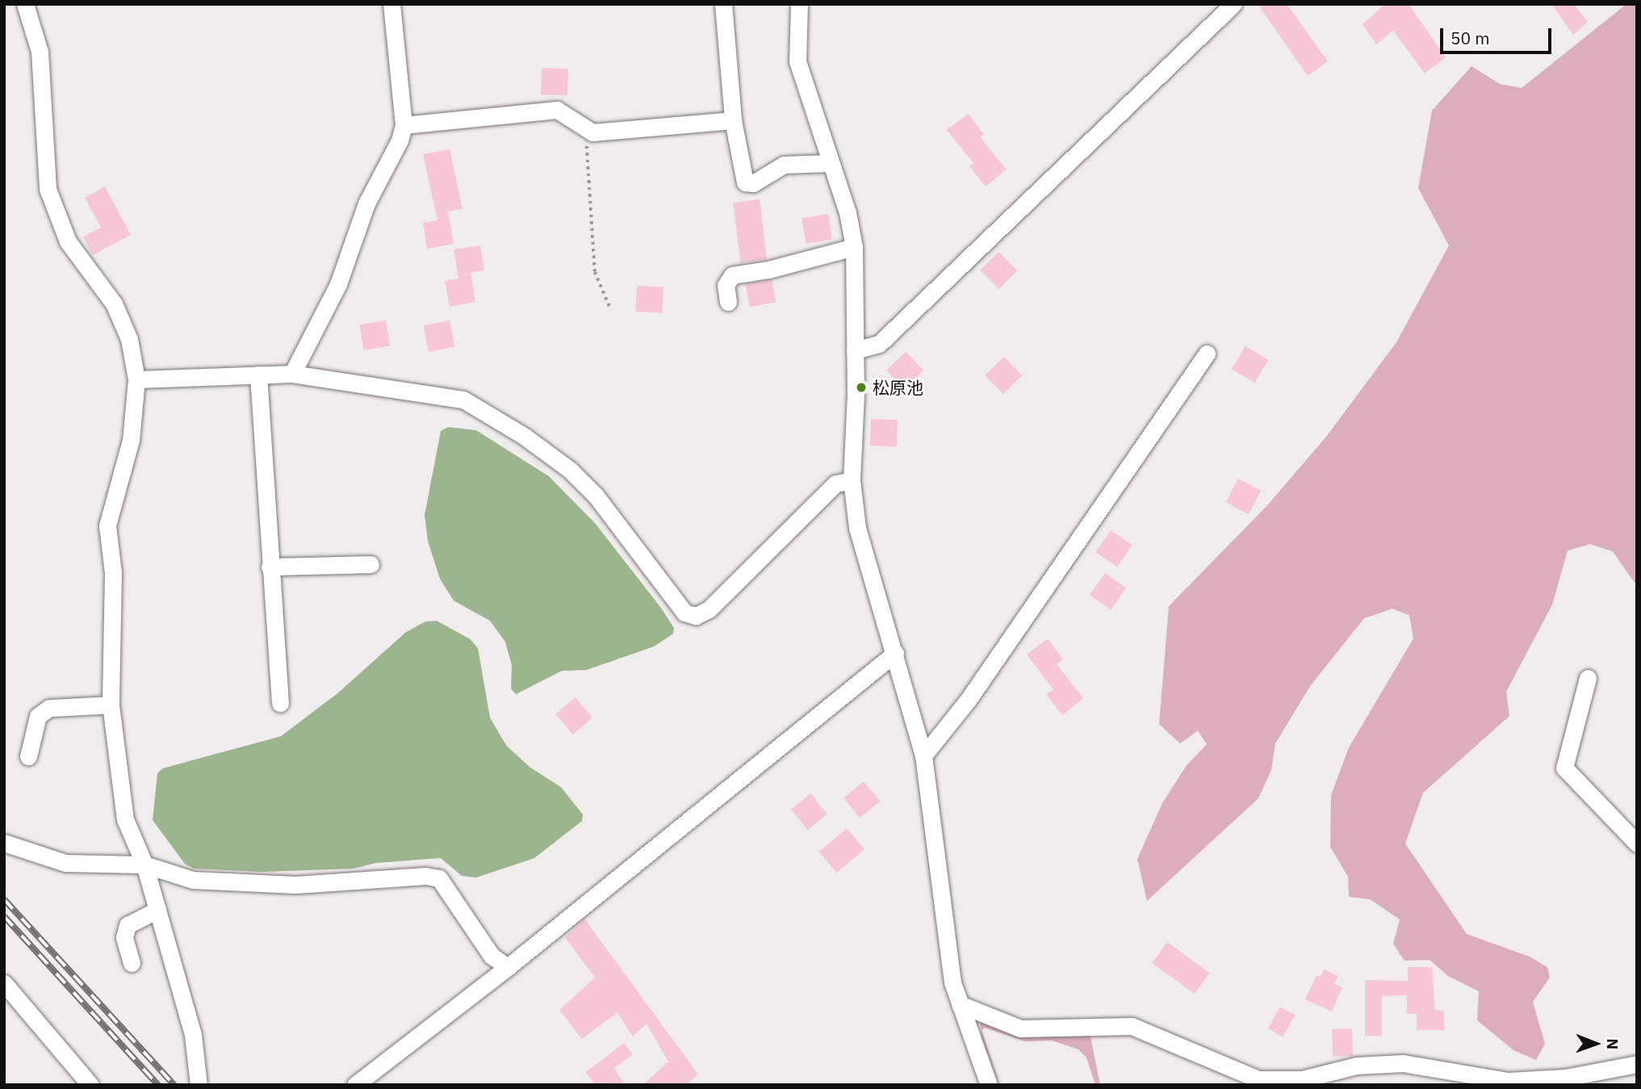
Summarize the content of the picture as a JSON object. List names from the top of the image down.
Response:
{
  "places": ["松原池"],
  "scale_bar": "50 m",
  "north": "right"
}
